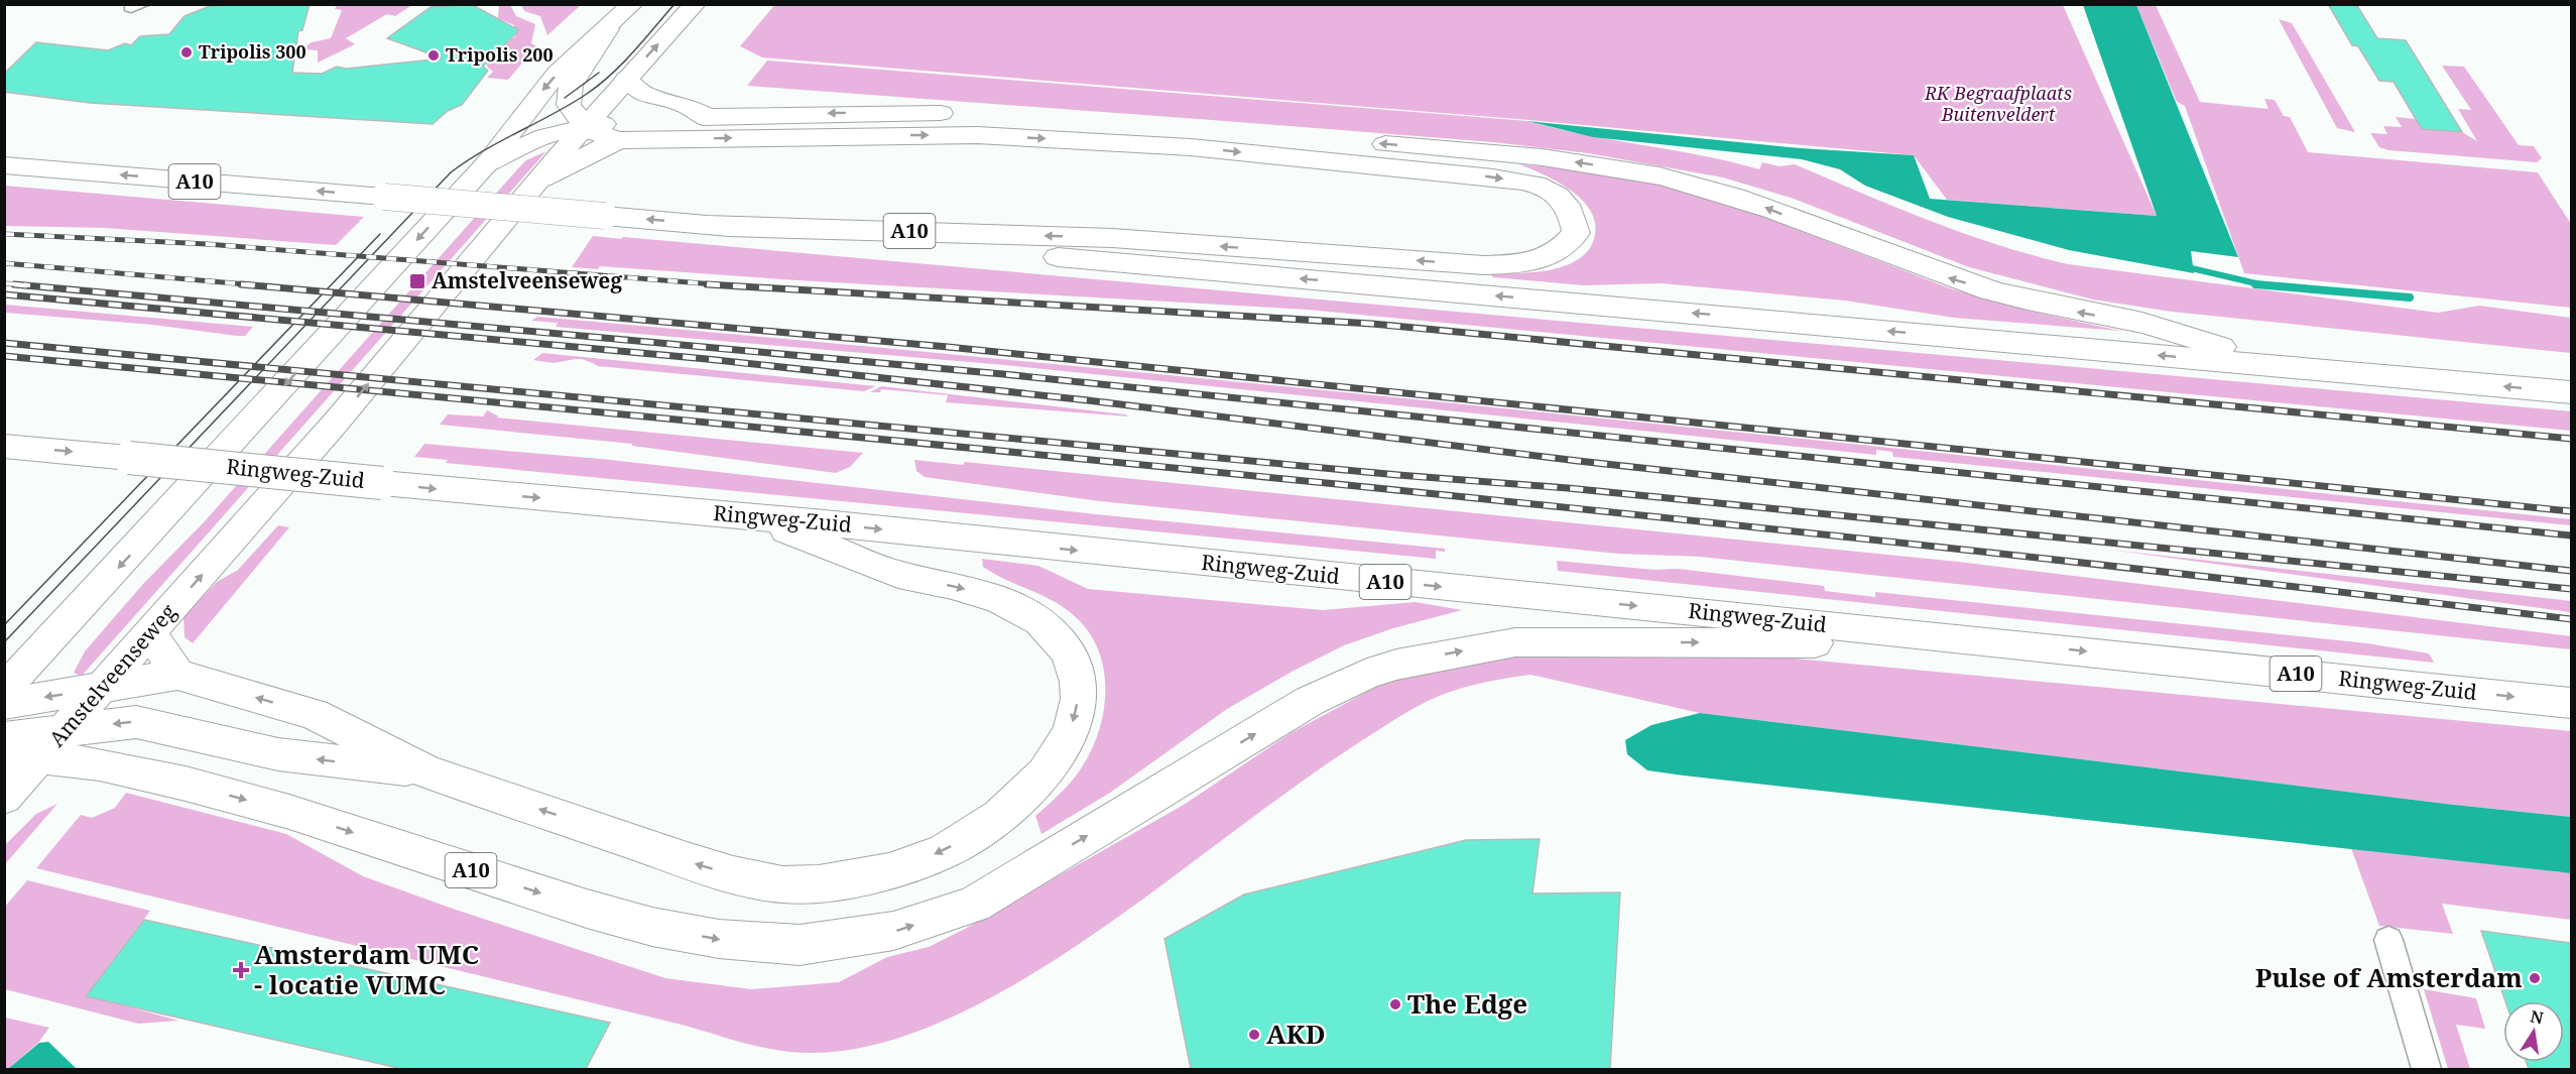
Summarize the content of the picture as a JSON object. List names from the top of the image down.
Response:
{
  "streets": {
    "highway": ["A10", "Ringweg-Zuid"],
    "main road": ["Amstelveenseweg"]
  },
  "crossings": [
    ["A10", "Ringweg-Zuid"],
    ["A10", "Amstelveenseweg"]
  ],
  "parks": ["RK Begraafplaats Buitenveldert"],
  "places": {
    "other": [
      "Tripolis 300",
      "Tripolis 200",
      "Pulse of Amsterdam",
      "The Edge",
      "AKD"
    ],
    "transit": ["Amstelveenseweg"],
    "health": ["Amsterdam UMC - locatie VUMC"]
  },
  "north": "top"
}
